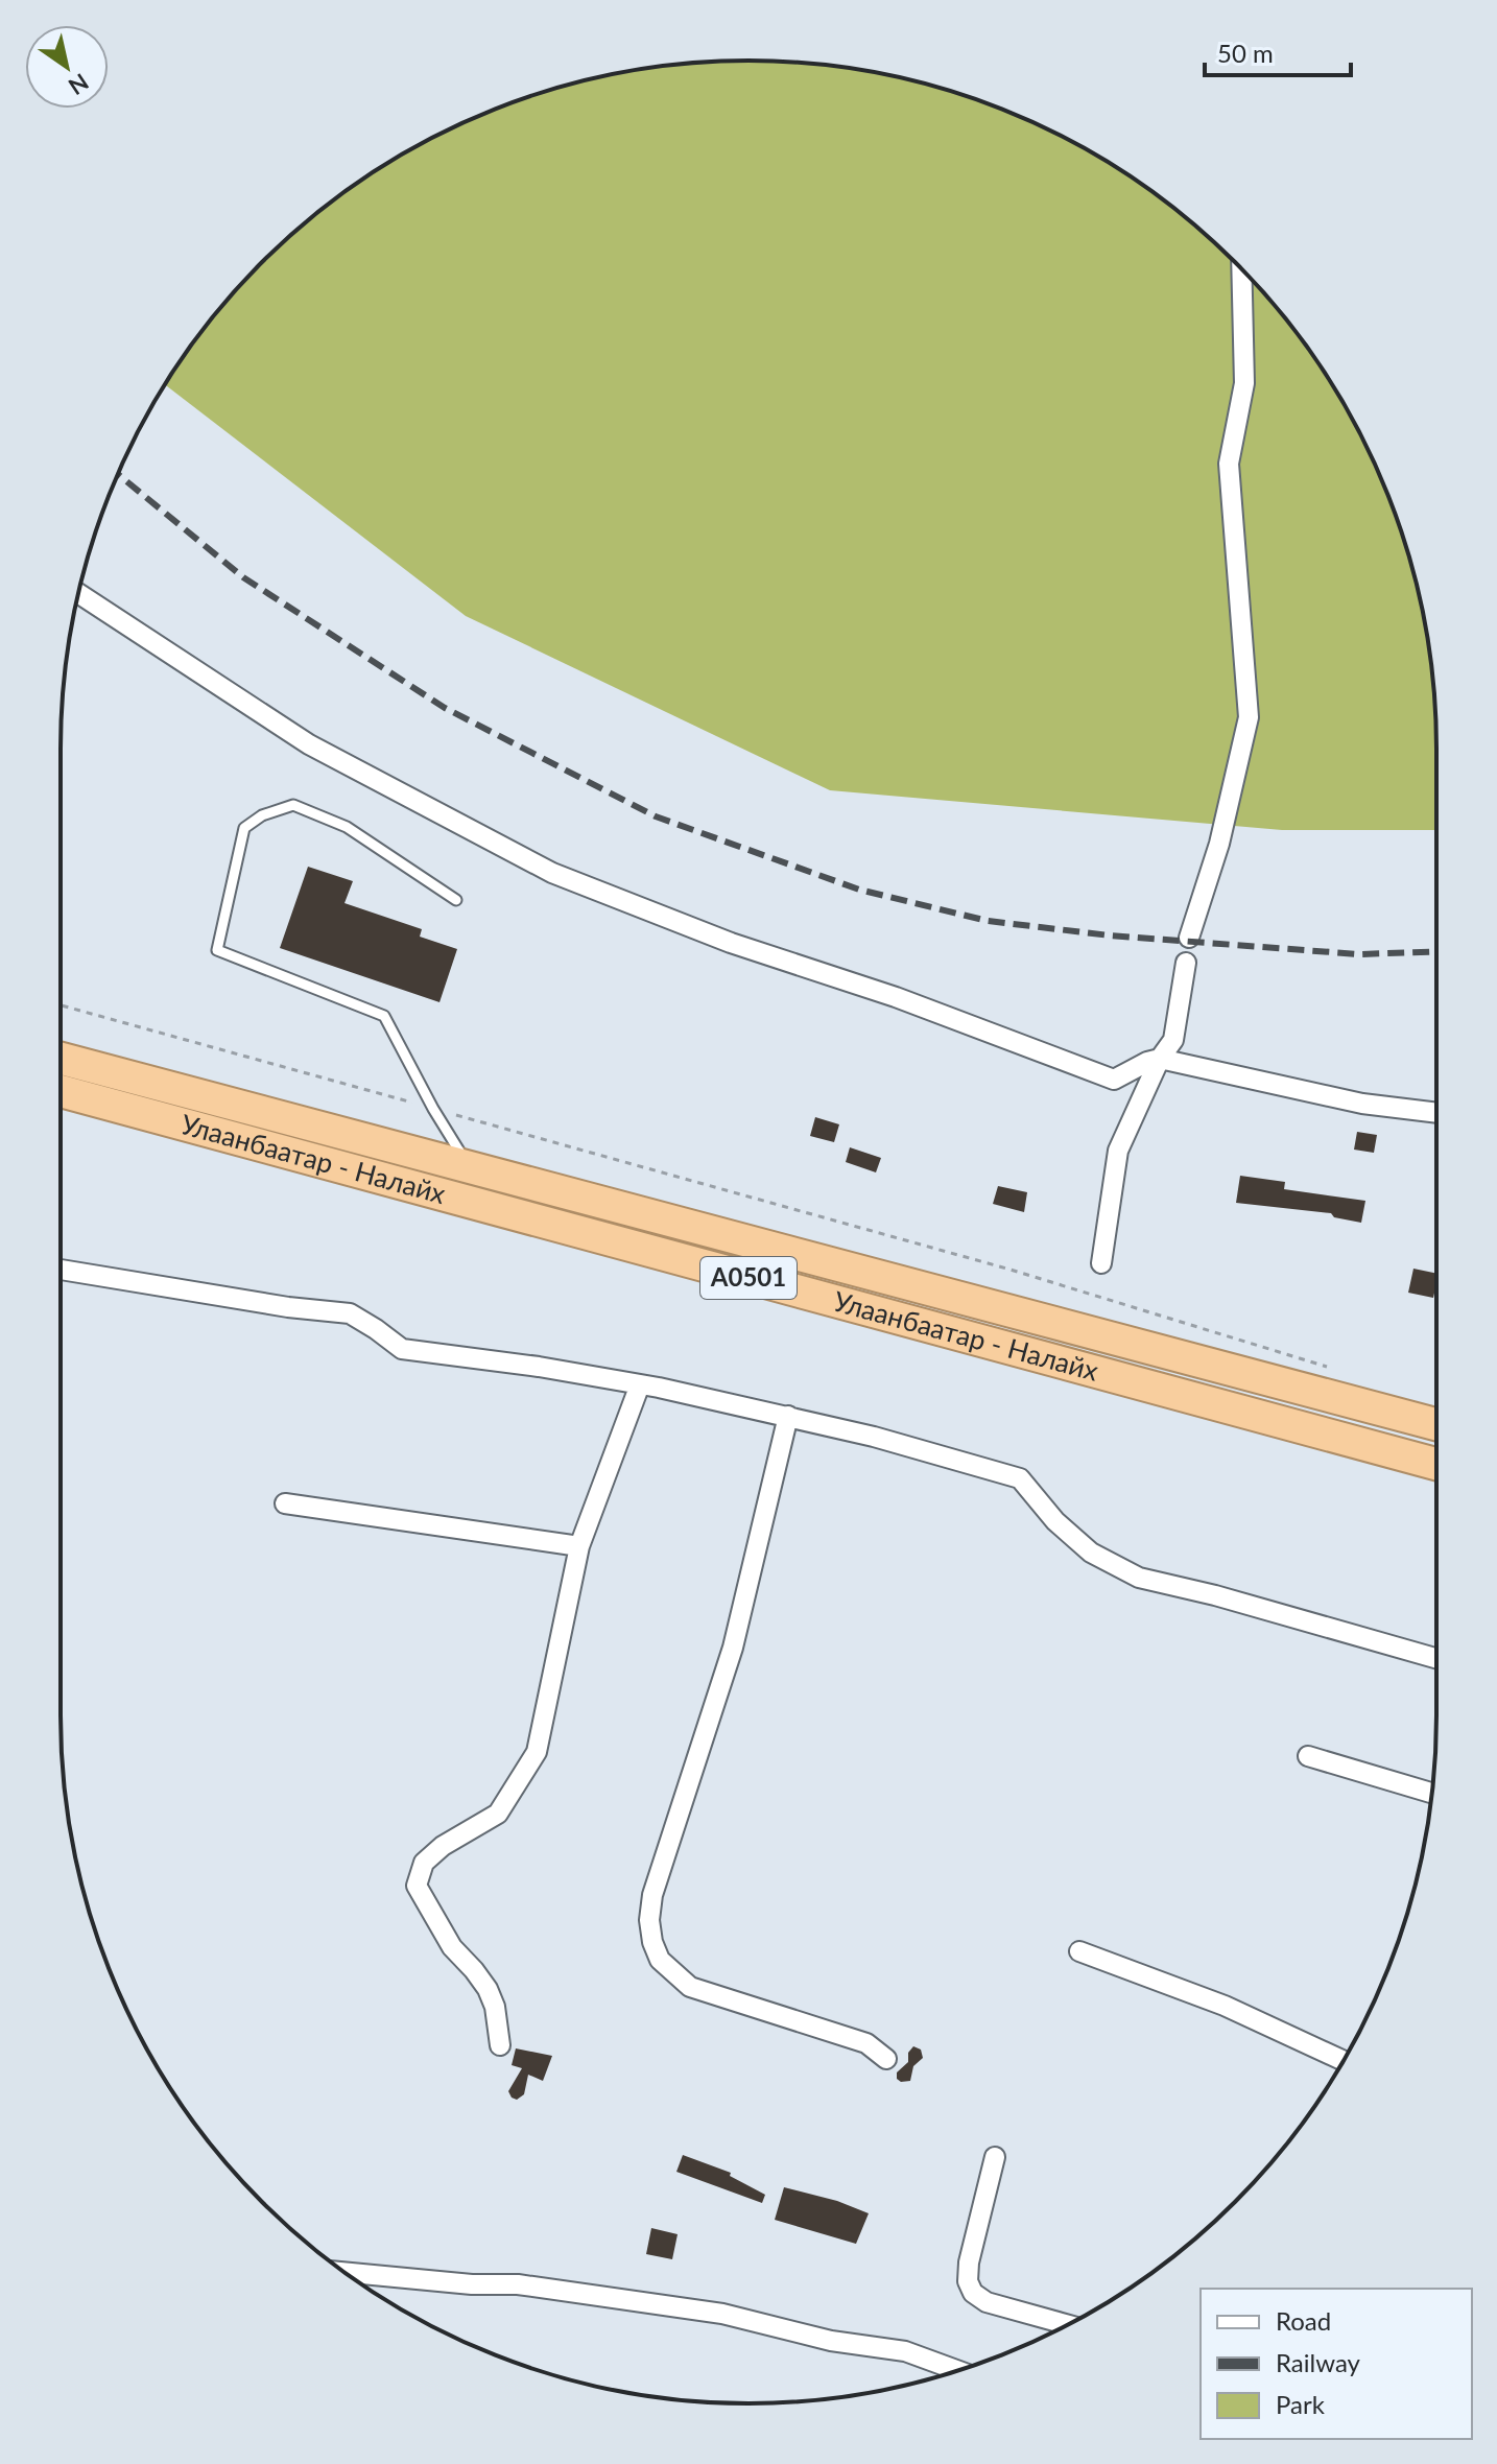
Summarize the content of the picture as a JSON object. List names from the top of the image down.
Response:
{
  "streets": {
    "highway": ["Улаанбаатар - Налайх", "A0501"]
  },
  "legend": ["Road", "Railway", "Park"],
  "scale_bar": "50 m",
  "north": "bottom right"
}
